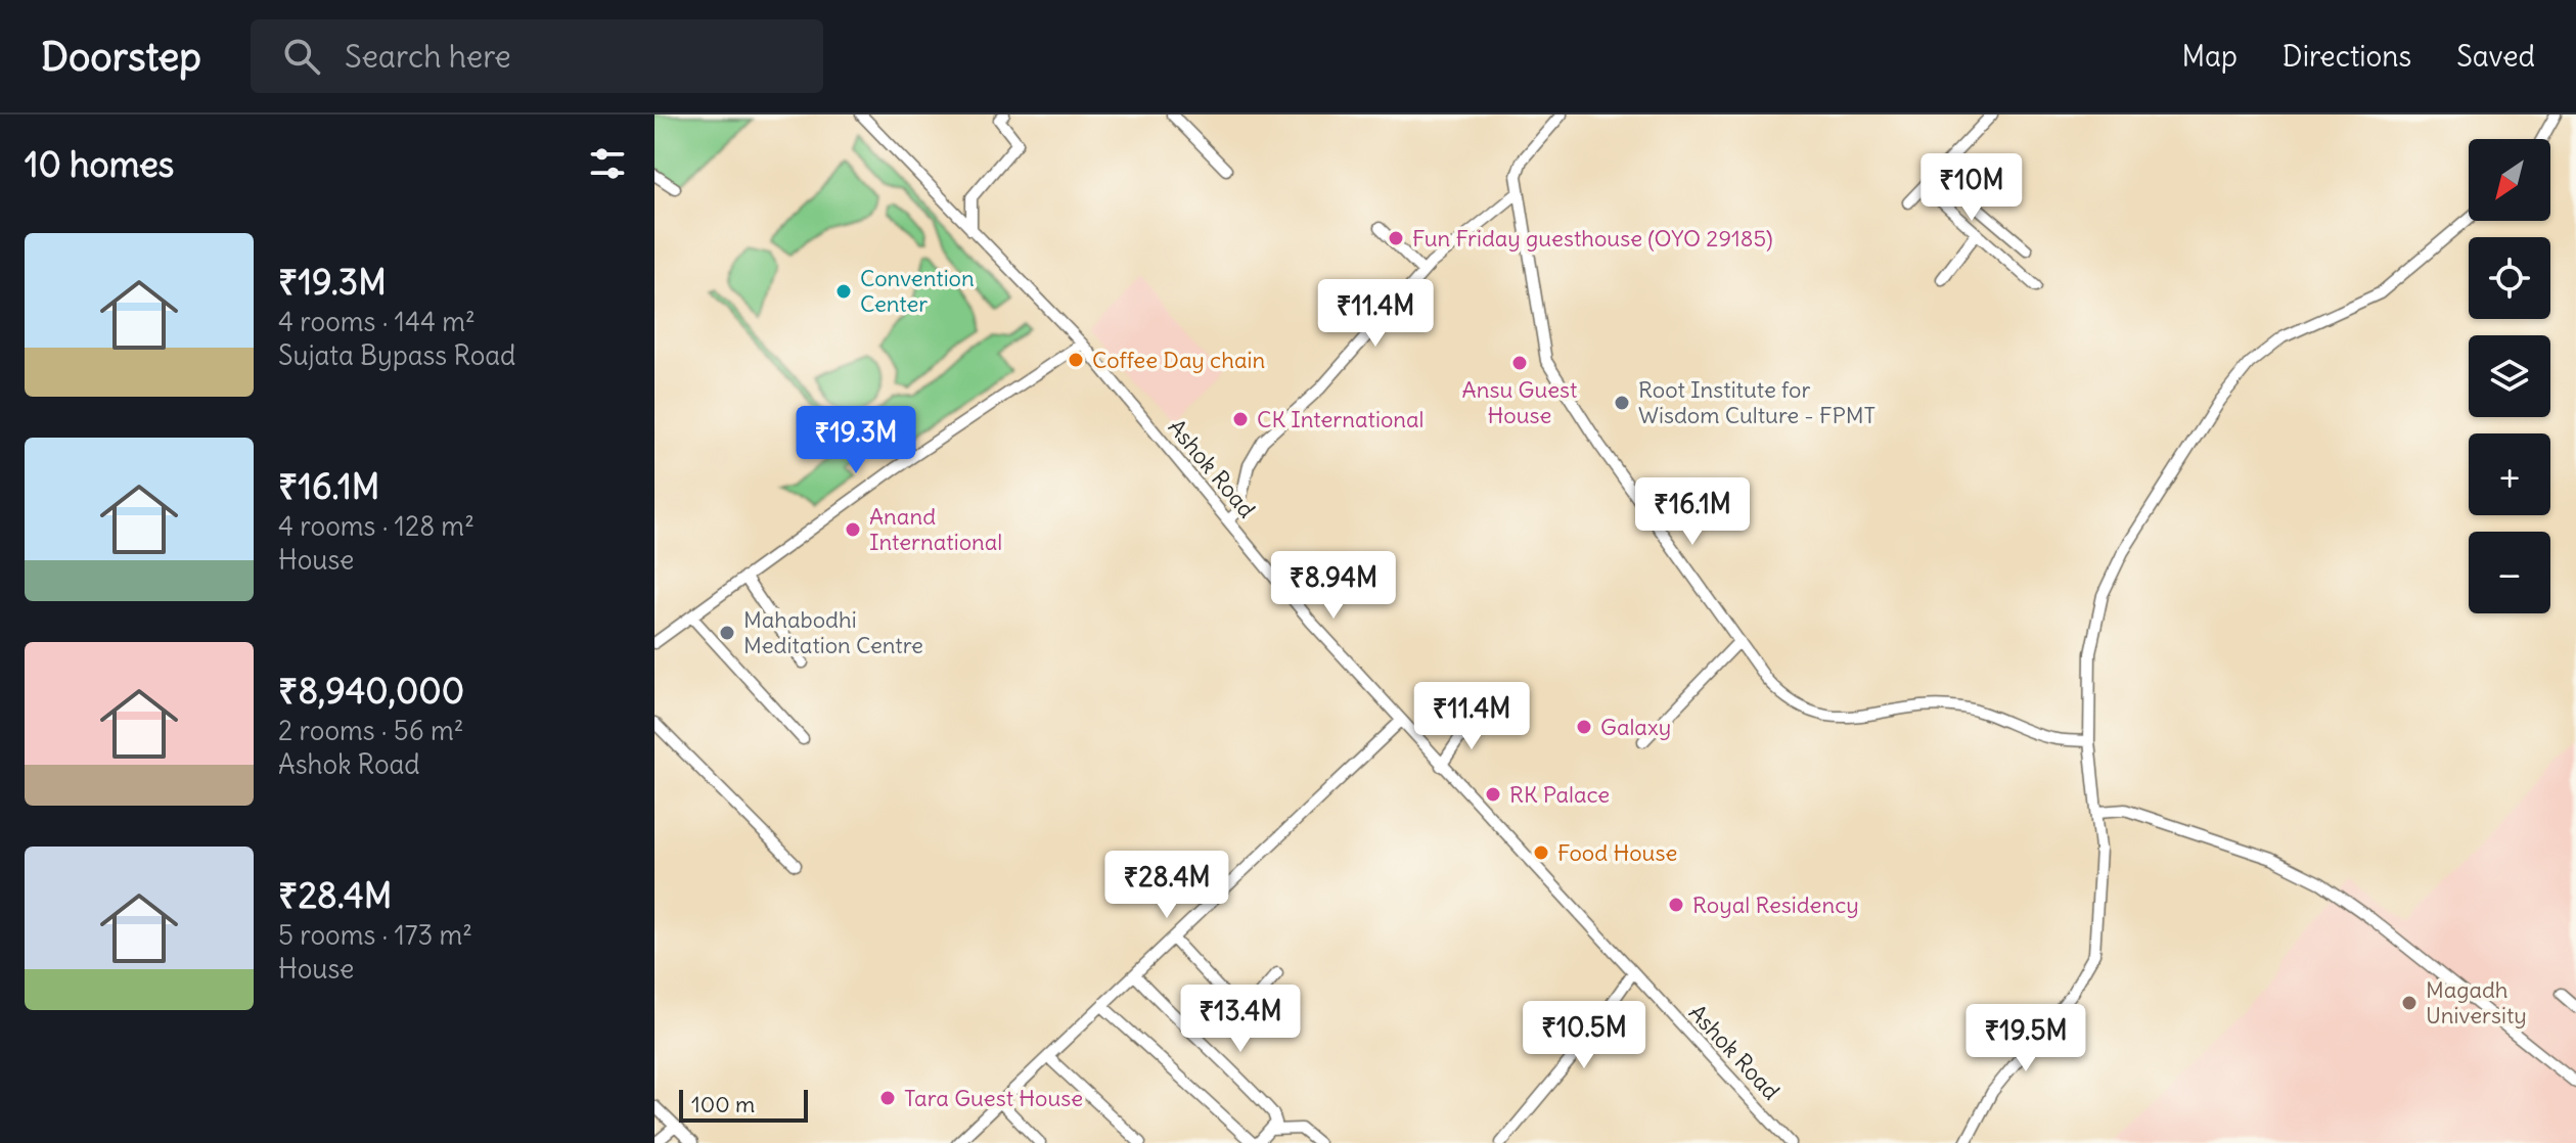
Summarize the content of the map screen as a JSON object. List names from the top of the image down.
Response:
{
  "streets": {
    "street": ["Ashok Road"]
  },
  "places": [
    "Fun Friday guesthouse (OYO 29185)",
    "Convention Center",
    "Coffee Day chain",
    "Ansu Guest House",
    "Root Institute for Wisdom Culture - FPMT",
    "CK International",
    "Anand International",
    "Mahabodhi Meditation Centre",
    "Galaxy",
    "RK Palace",
    "Food House",
    "Royal Residency",
    "Magadh University",
    "Tara Guest House"
  ],
  "scale_bar": "100 m",
  "north": "bottom left",
  "page": {
    "header": "Doorstep",
    "search": "Search here",
    "nav": ["Map", "Directions", "Saved"],
    "heading": "10 homes",
    "map_buttons": ["+", "−"],
    "price": [
      "₹10M",
      "₹11.4M",
      "₹19.3M",
      "₹16.1M",
      "₹8.94M",
      "₹11.4M",
      "₹28.4M",
      "₹13.4M",
      "₹10.5M",
      "₹19.5M"
    ],
    "list": [
      {
        "name": "₹19.3M",
        "note": "4 rooms · 144 m² · Sujata Bypass Road"
      },
      {
        "name": "₹16.1M",
        "note": "4 rooms · 128 m² · House"
      },
      {
        "name": "₹8,940,000",
        "note": "2 rooms · 56 m² · Ashok Road"
      },
      {
        "name": "₹28.4M",
        "note": "5 rooms · 173 m² · House"
      }
    ],
    "scale": "100 m"
  }
}
